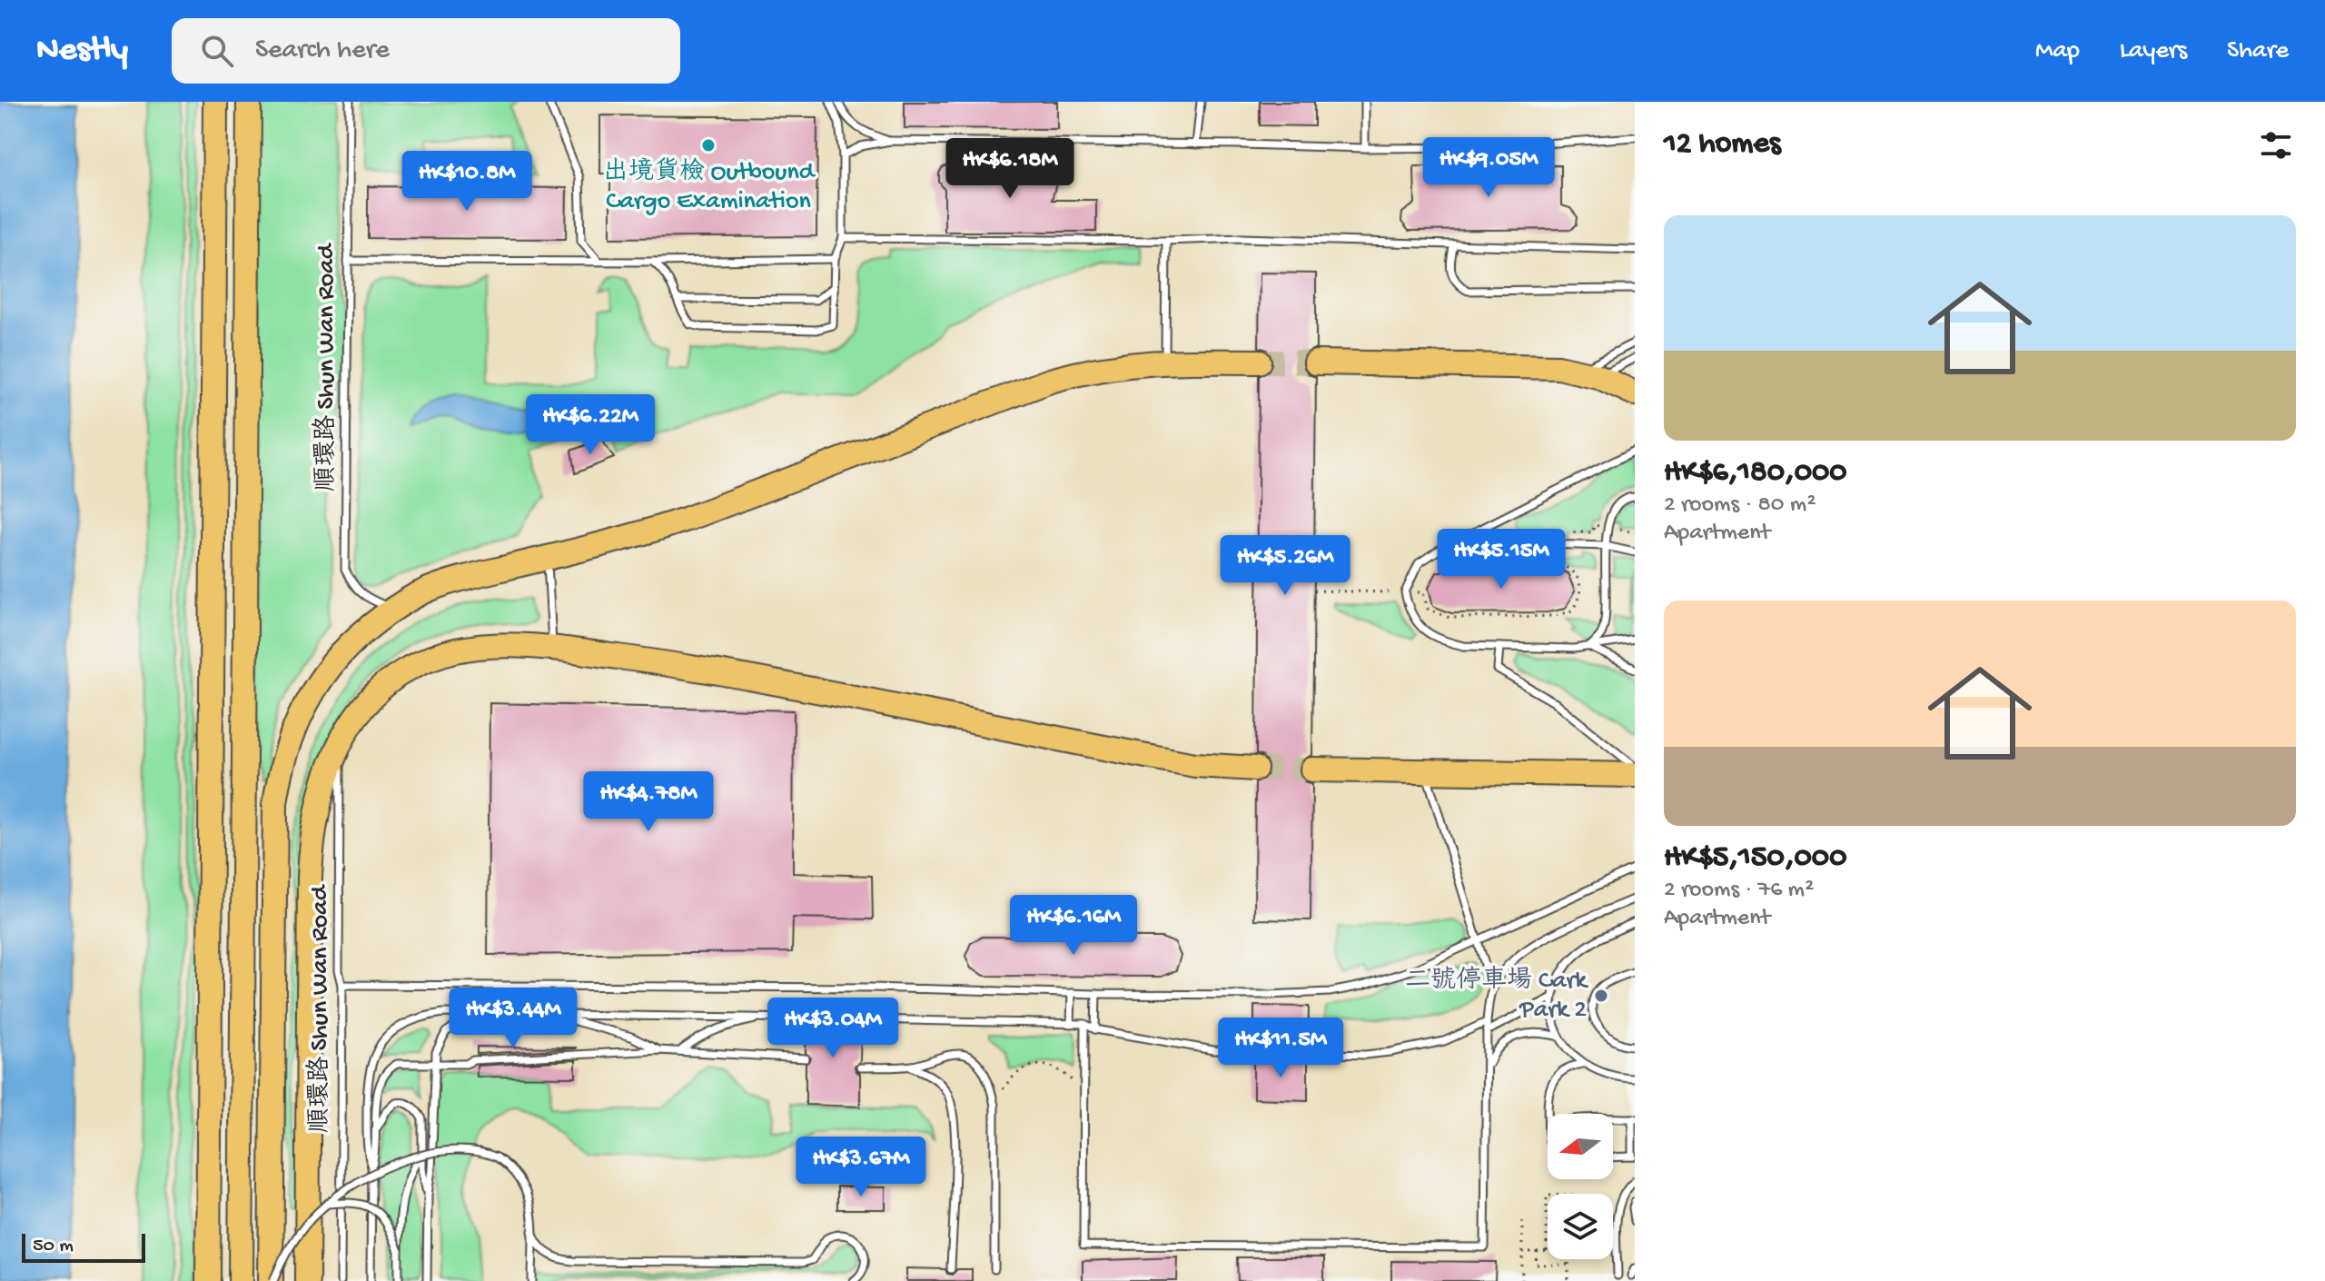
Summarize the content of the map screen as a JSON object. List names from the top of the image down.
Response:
{
  "streets": {
    "lane": ["順環路 Shun Wan Road"]
  },
  "places": ["出境貨檢 Outbound Cargo Examination", "二號停車場 Cark Park 2"],
  "scale_bar": "50 m",
  "north": "left",
  "page": {
    "header": "Nestly",
    "search": "Search here",
    "nav": ["Map", "Layers", "Share"],
    "heading": "12 homes",
    "price": [
      "HK$9.05M",
      "HK$6.18M",
      "HK$10.8M",
      "HK$6.22M",
      "HK$5.15M",
      "HK$5.26M",
      "HK$4.78M",
      "HK$6.16M",
      "HK$3.44M",
      "HK$3.04M",
      "HK$11.5M",
      "HK$3.67M"
    ],
    "list": [
      {
        "name": "HK$6,180,000",
        "note": "2 rooms · 80 m² · Apartment"
      },
      {
        "name": "HK$5,150,000",
        "note": "2 rooms · 76 m² · Apartment"
      }
    ],
    "scale": "50 m"
  }
}
